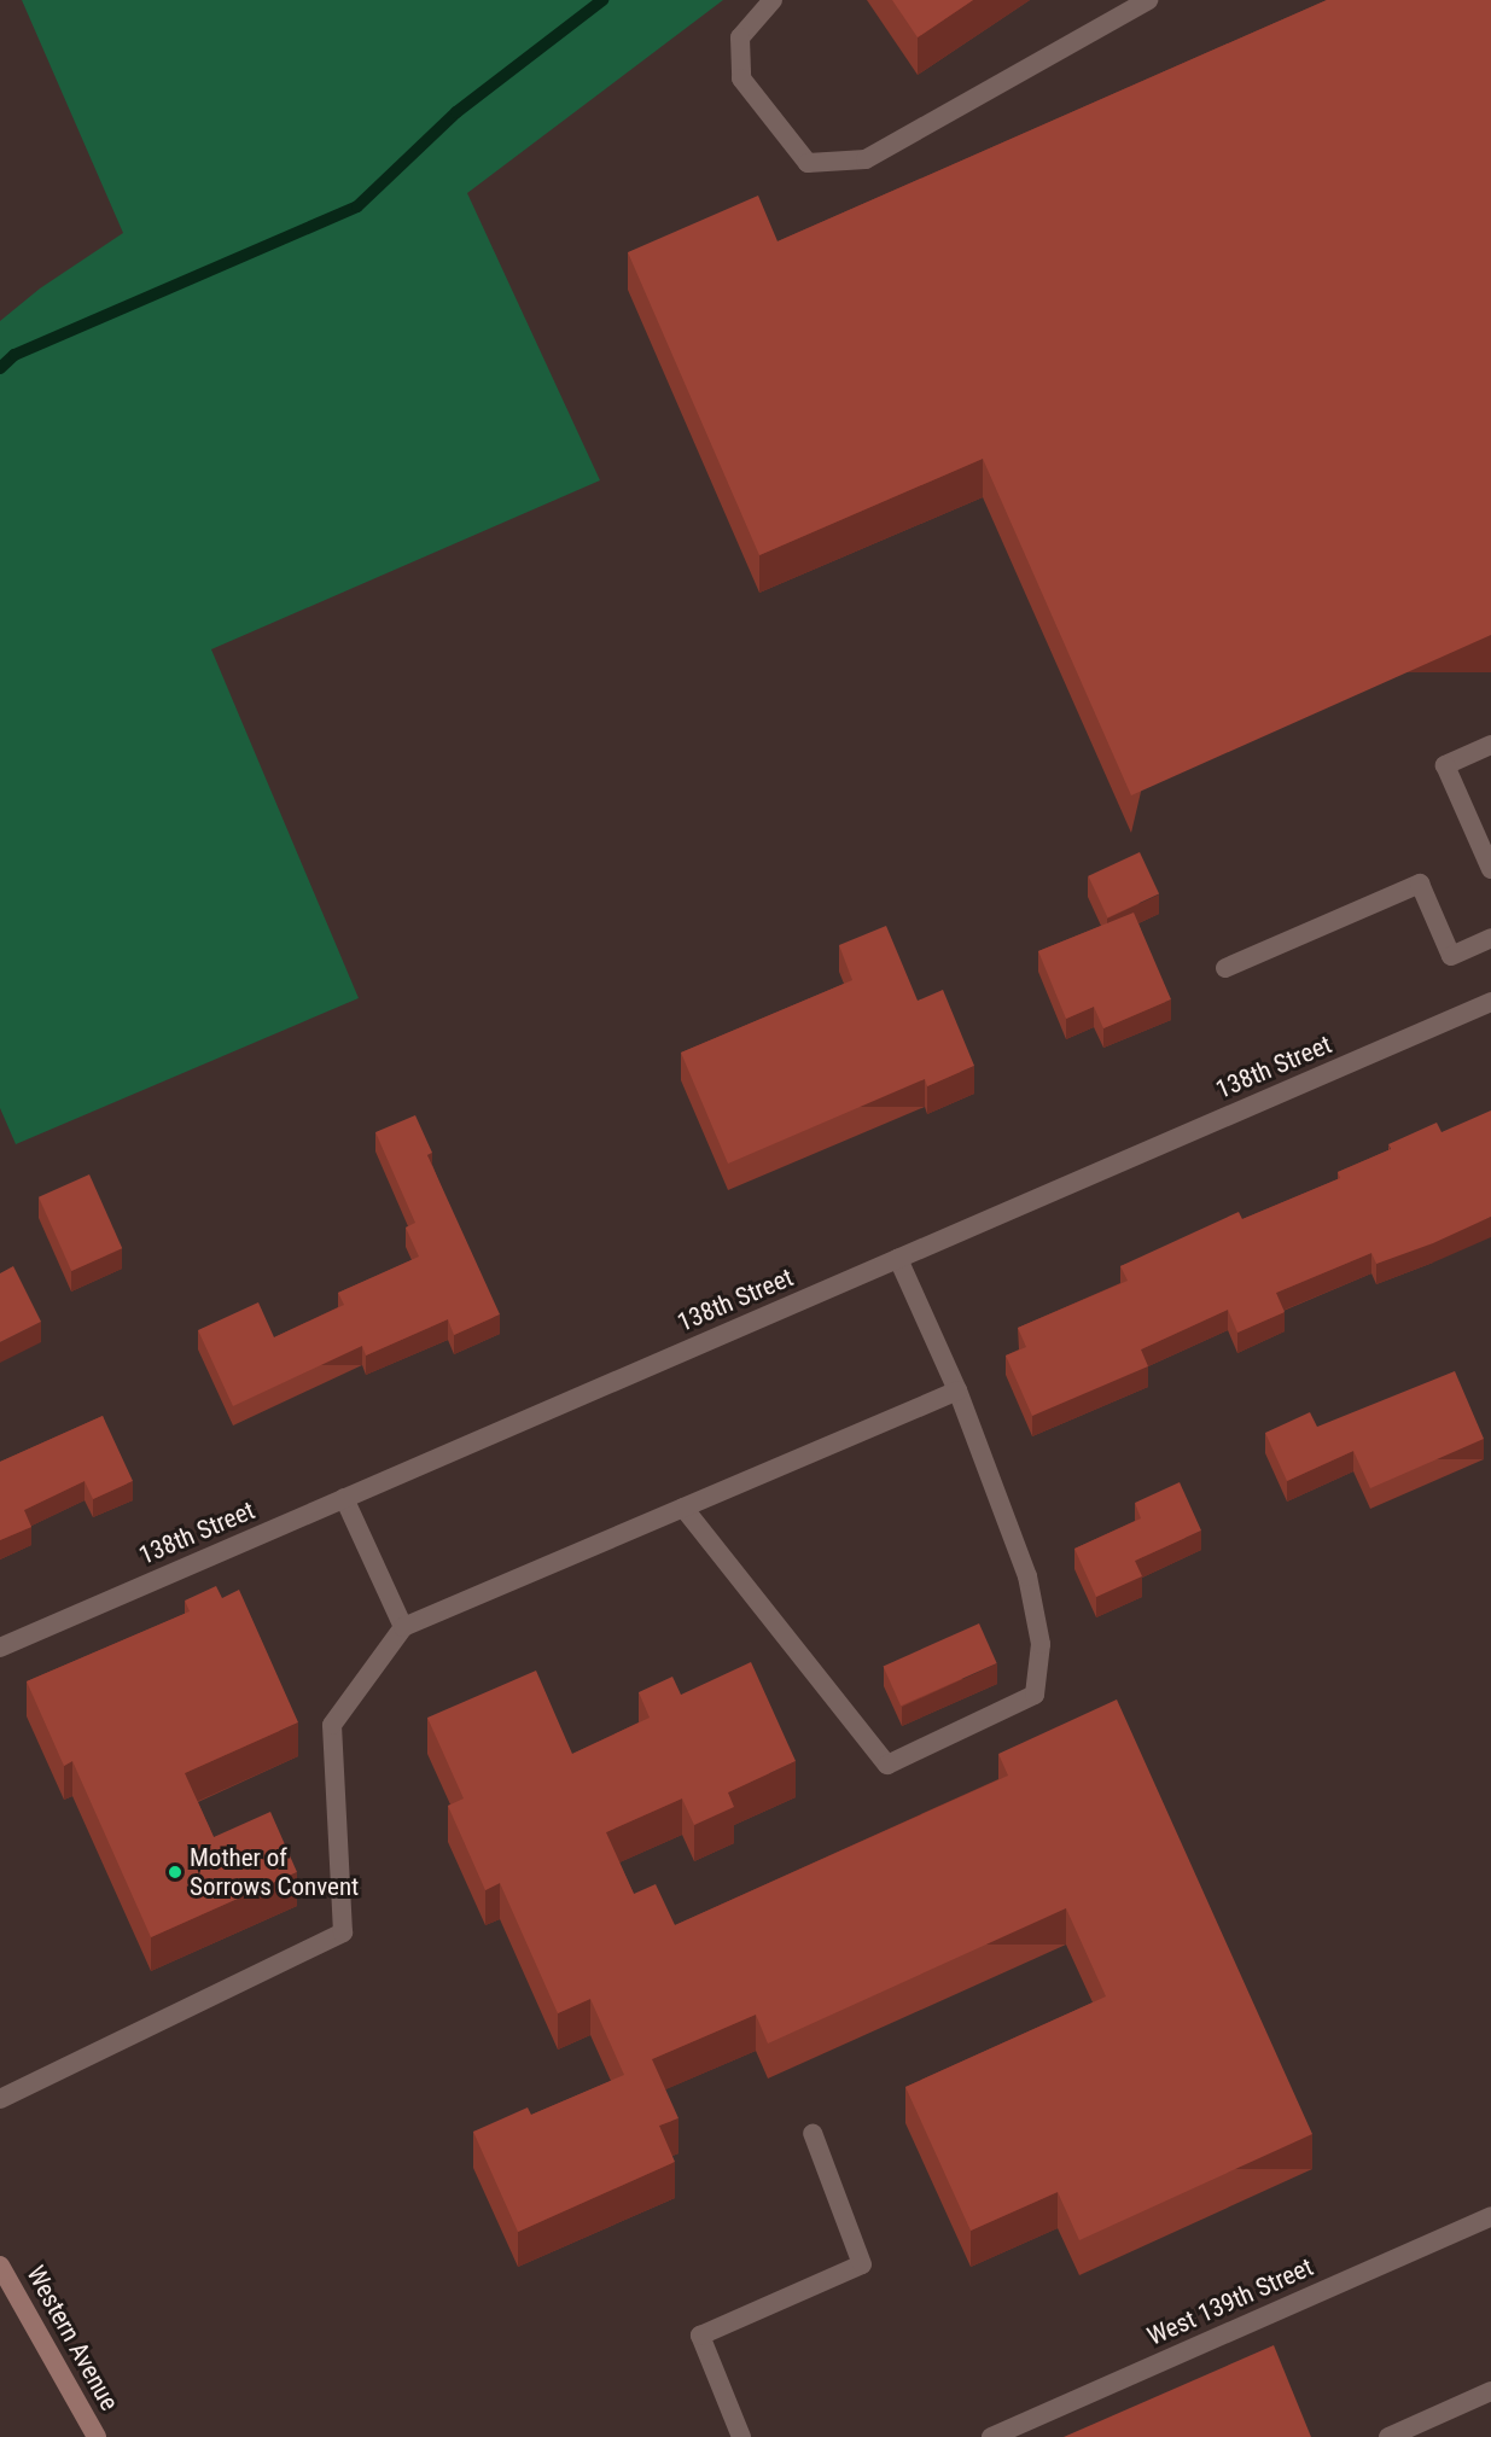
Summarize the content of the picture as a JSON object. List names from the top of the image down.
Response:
{
  "streets": {
    "main road": ["Western Avenue"],
    "street": ["138th Street", "West 139th Street"]
  },
  "places": ["Mother of Sorrows Convent"]
}
